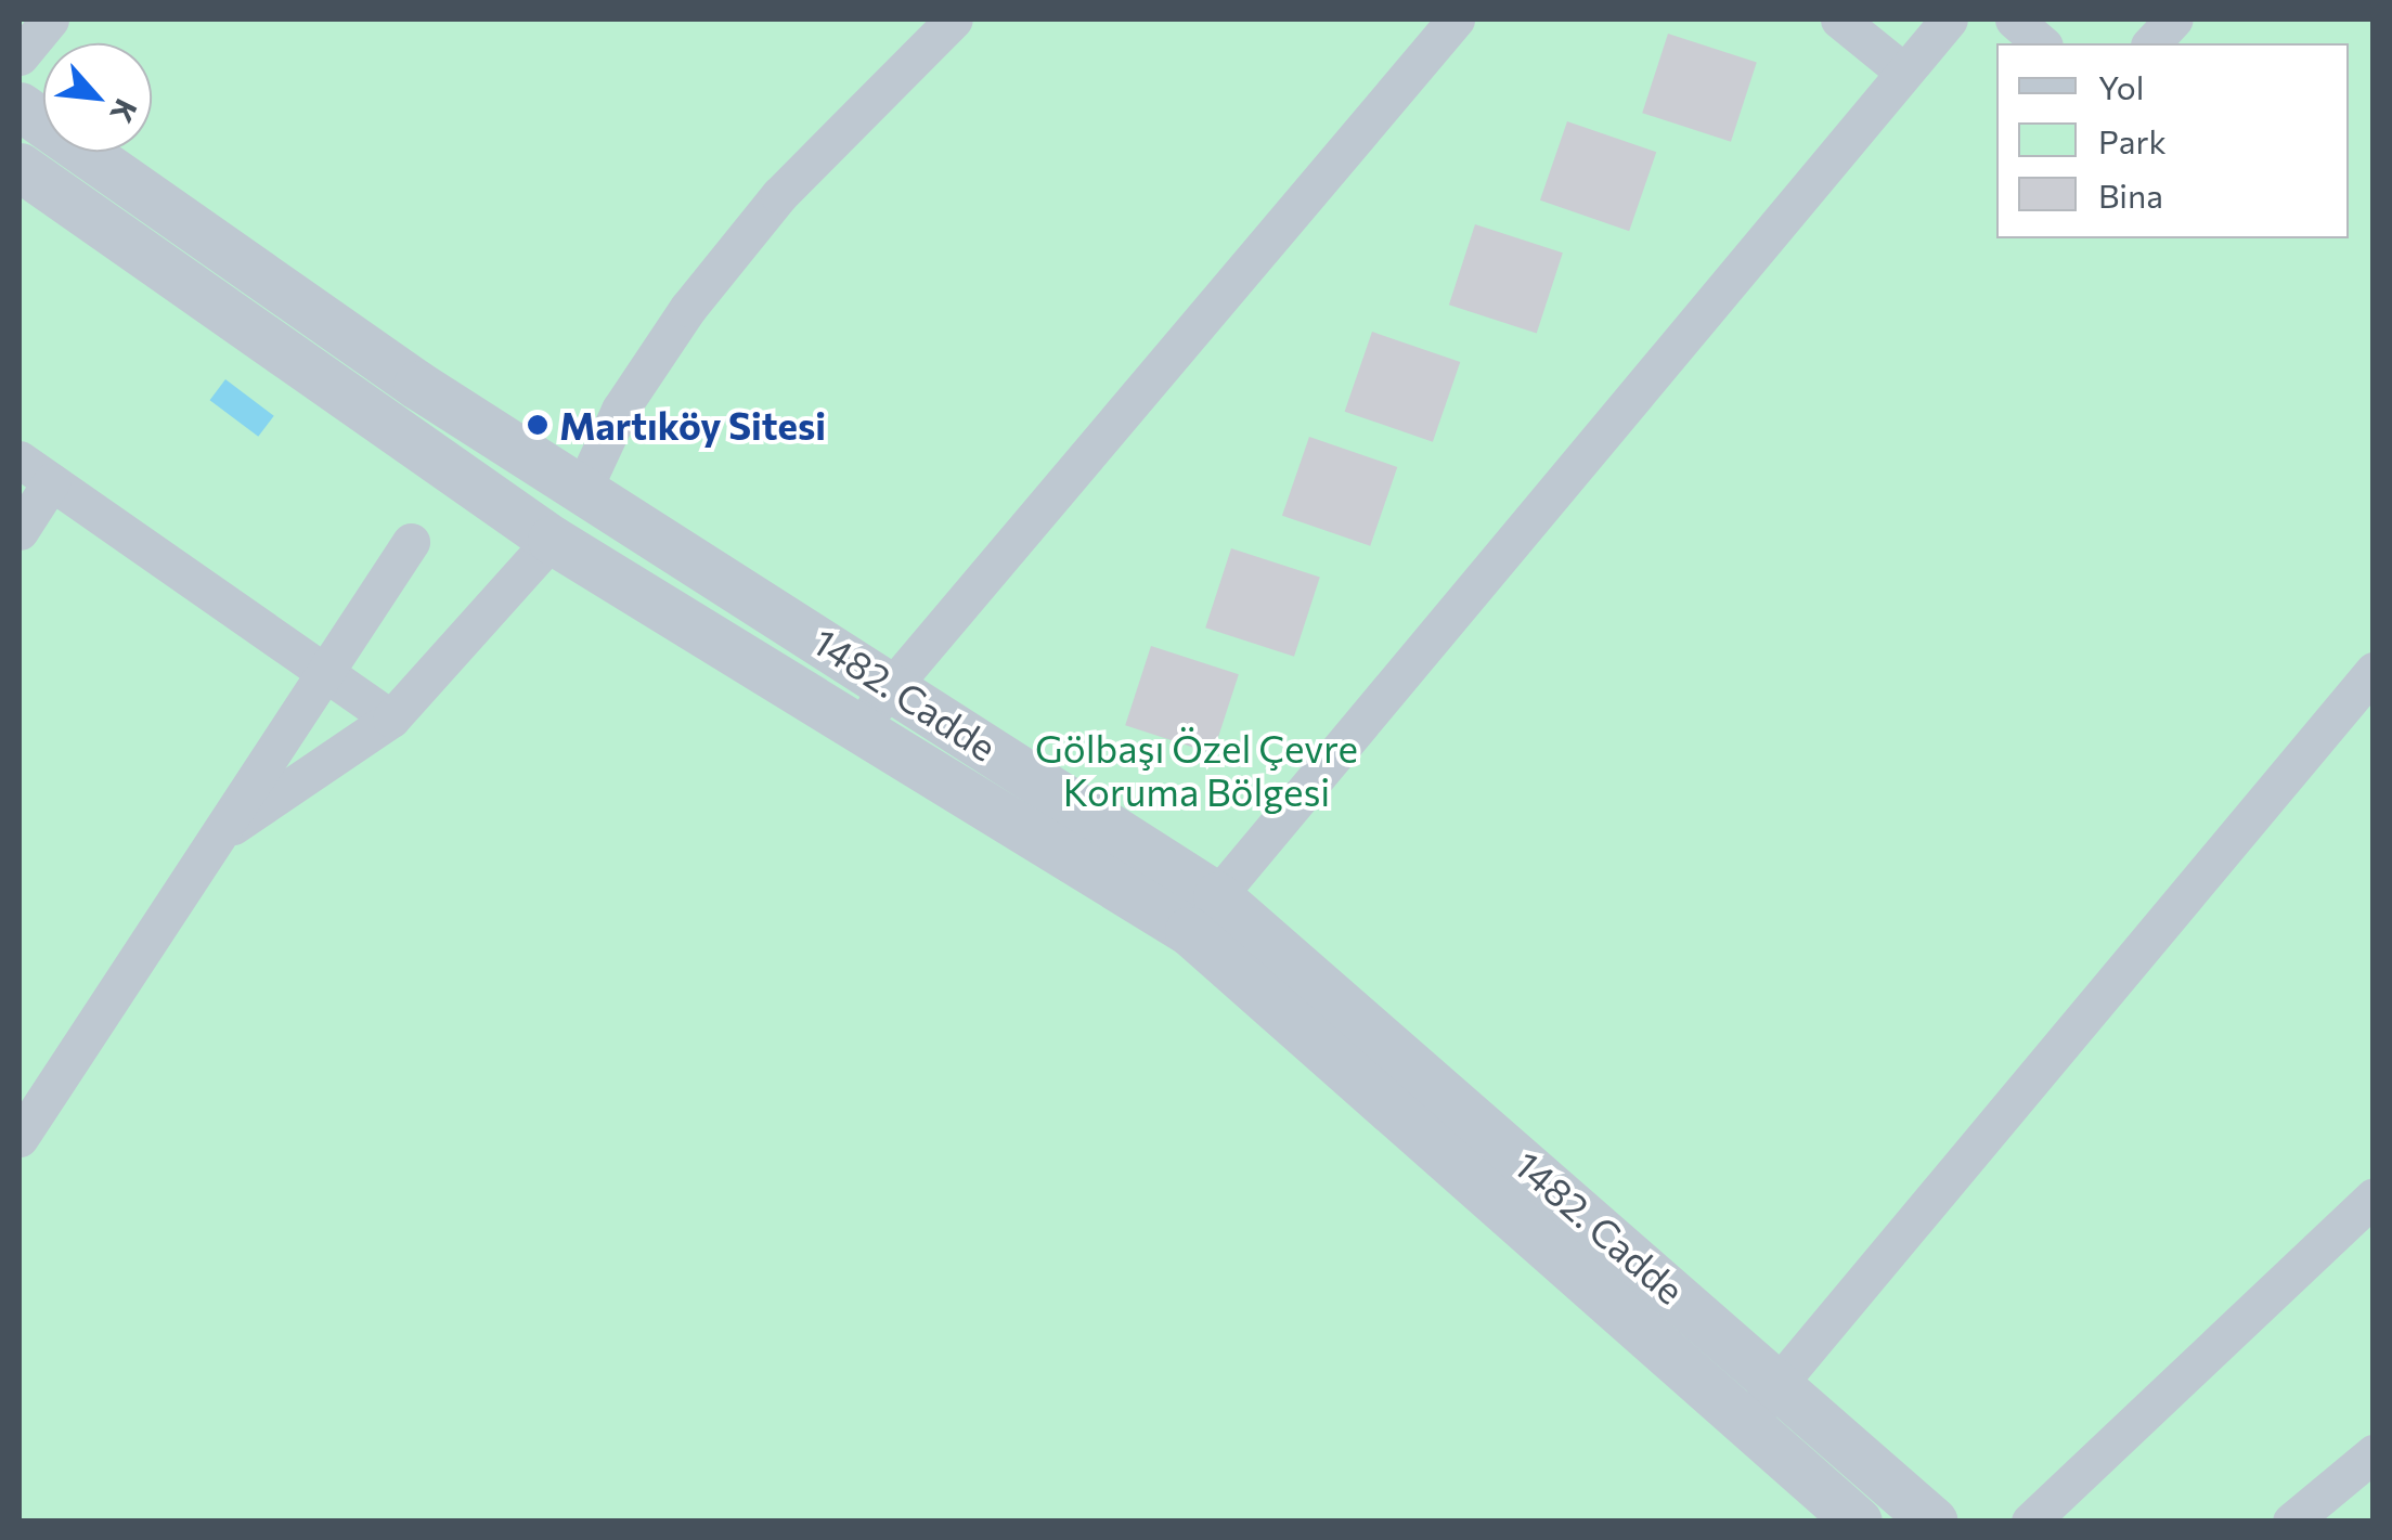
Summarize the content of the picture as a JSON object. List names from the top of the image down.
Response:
{
  "streets": {
    "street": ["1482. Cadde"]
  },
  "parks": ["Gölbaşı Özel Çevre Koruma Bölgesi"],
  "places": ["Martıköy Sitesi"],
  "legend": ["Yol", "Park", "Bina"],
  "north": "bottom right"
}
